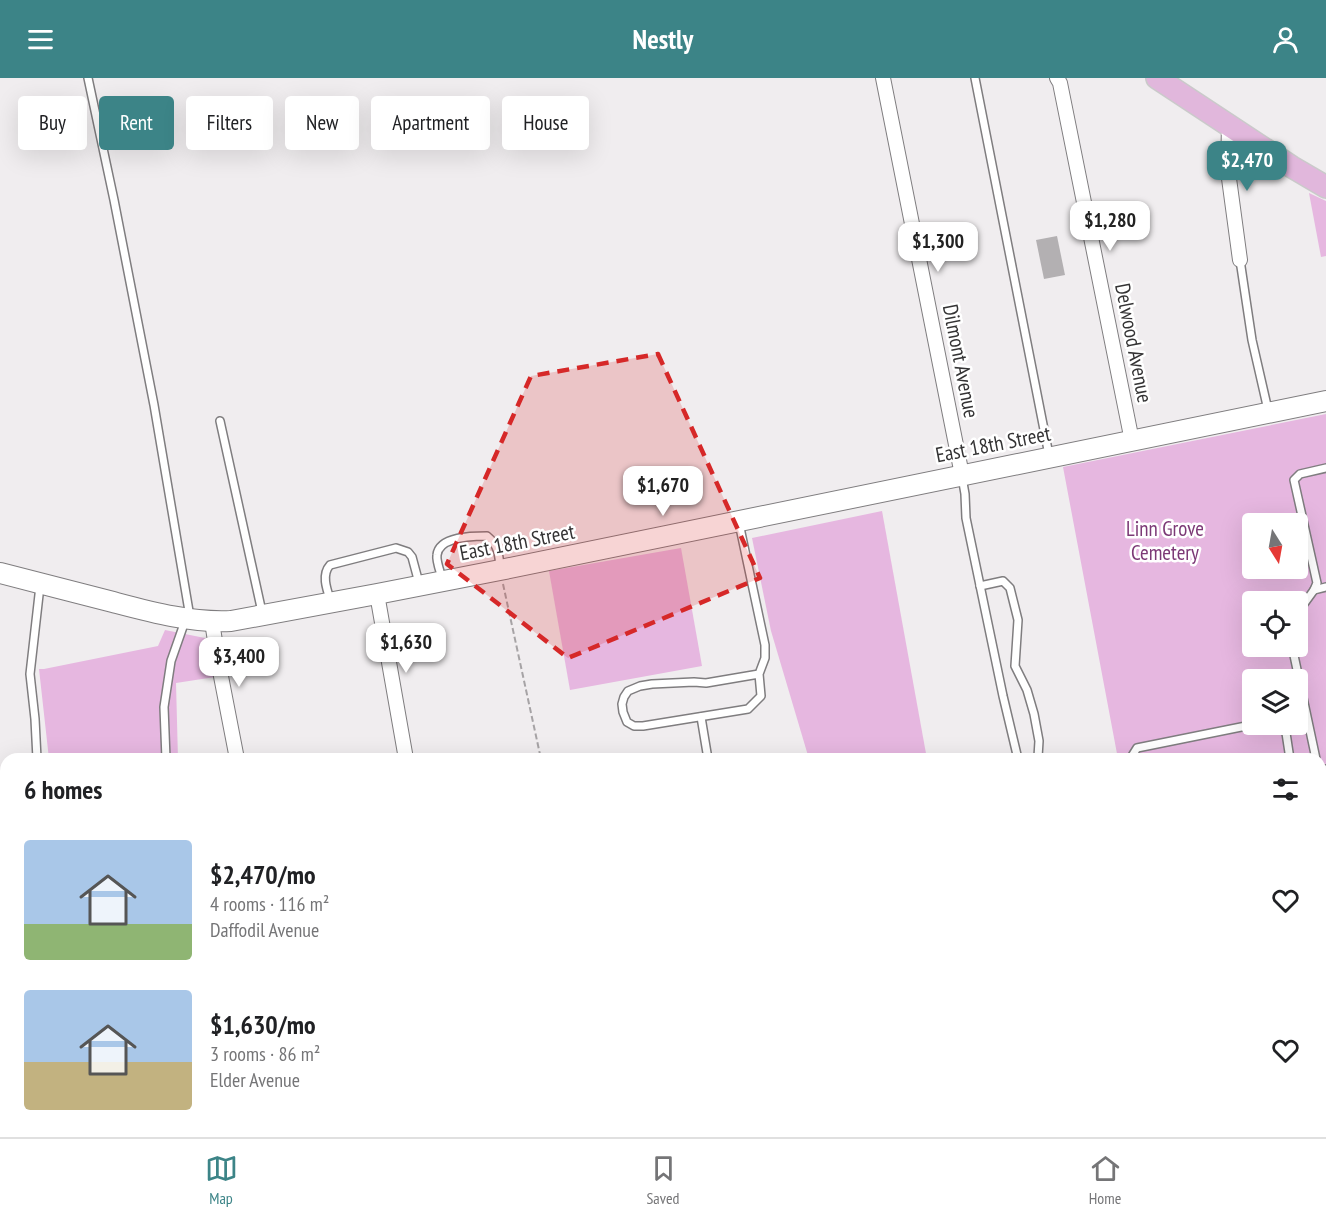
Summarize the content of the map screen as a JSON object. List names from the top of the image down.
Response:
{
  "streets": {
    "street": ["Delwood Avenue", "Dilmont Avenue", "East 18th Street"]
  },
  "crossings": [
    ["Delwood Avenue", "East 18th Street"],
    ["Dilmont Avenue", "East 18th Street"]
  ],
  "parks": ["Linn Grove Cemetery"],
  "north": "bottom",
  "page": {
    "header": "Nestly",
    "chip": [
      "Buy",
      "Rent",
      "Filters",
      "New",
      "Apartment",
      "House"
    ],
    "price": [
      "$2,470",
      "$1,280",
      "$1,300",
      "$1,670",
      "$1,630",
      "$3,400"
    ],
    "heading": "6 homes",
    "list": [
      {
        "name": "$2,470/mo",
        "note": "4 rooms · 116 m² · Daffodil Avenue"
      },
      {
        "name": "$1,630/mo",
        "note": "3 rooms · 86 m² · Elder Avenue"
      }
    ],
    "tabs": ["Map", "Saved", "Home"]
  }
}
